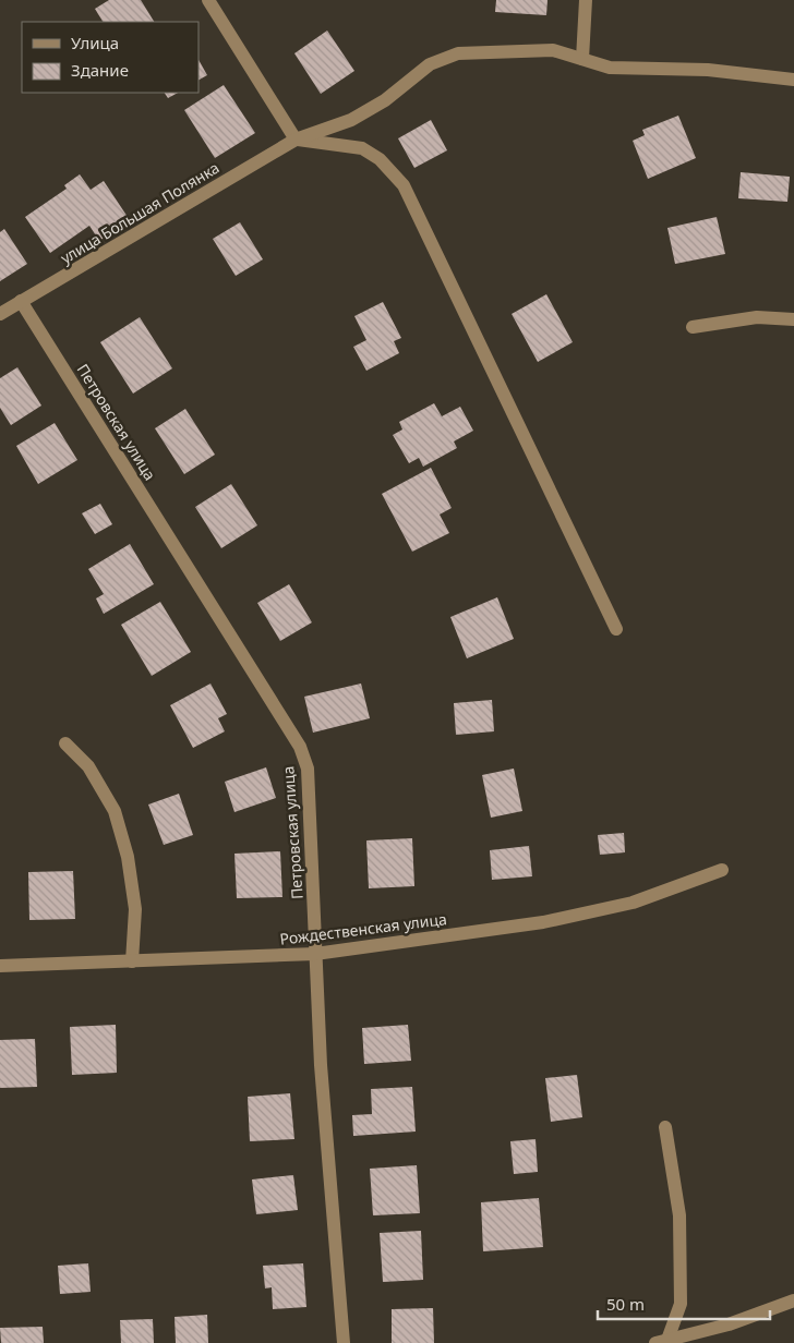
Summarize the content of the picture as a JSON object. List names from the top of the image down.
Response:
{
  "streets": {
    "street": ["улица Большая Полянка", "Петровская улица", "Рождественская улица"]
  },
  "crossings": [
    ["улица Большая Полянка", "Петровская улица"],
    ["Петровская улица", "Рождественская улица"]
  ],
  "legend": ["Улица", "Здание"],
  "scale_bar": "50 m"
}
